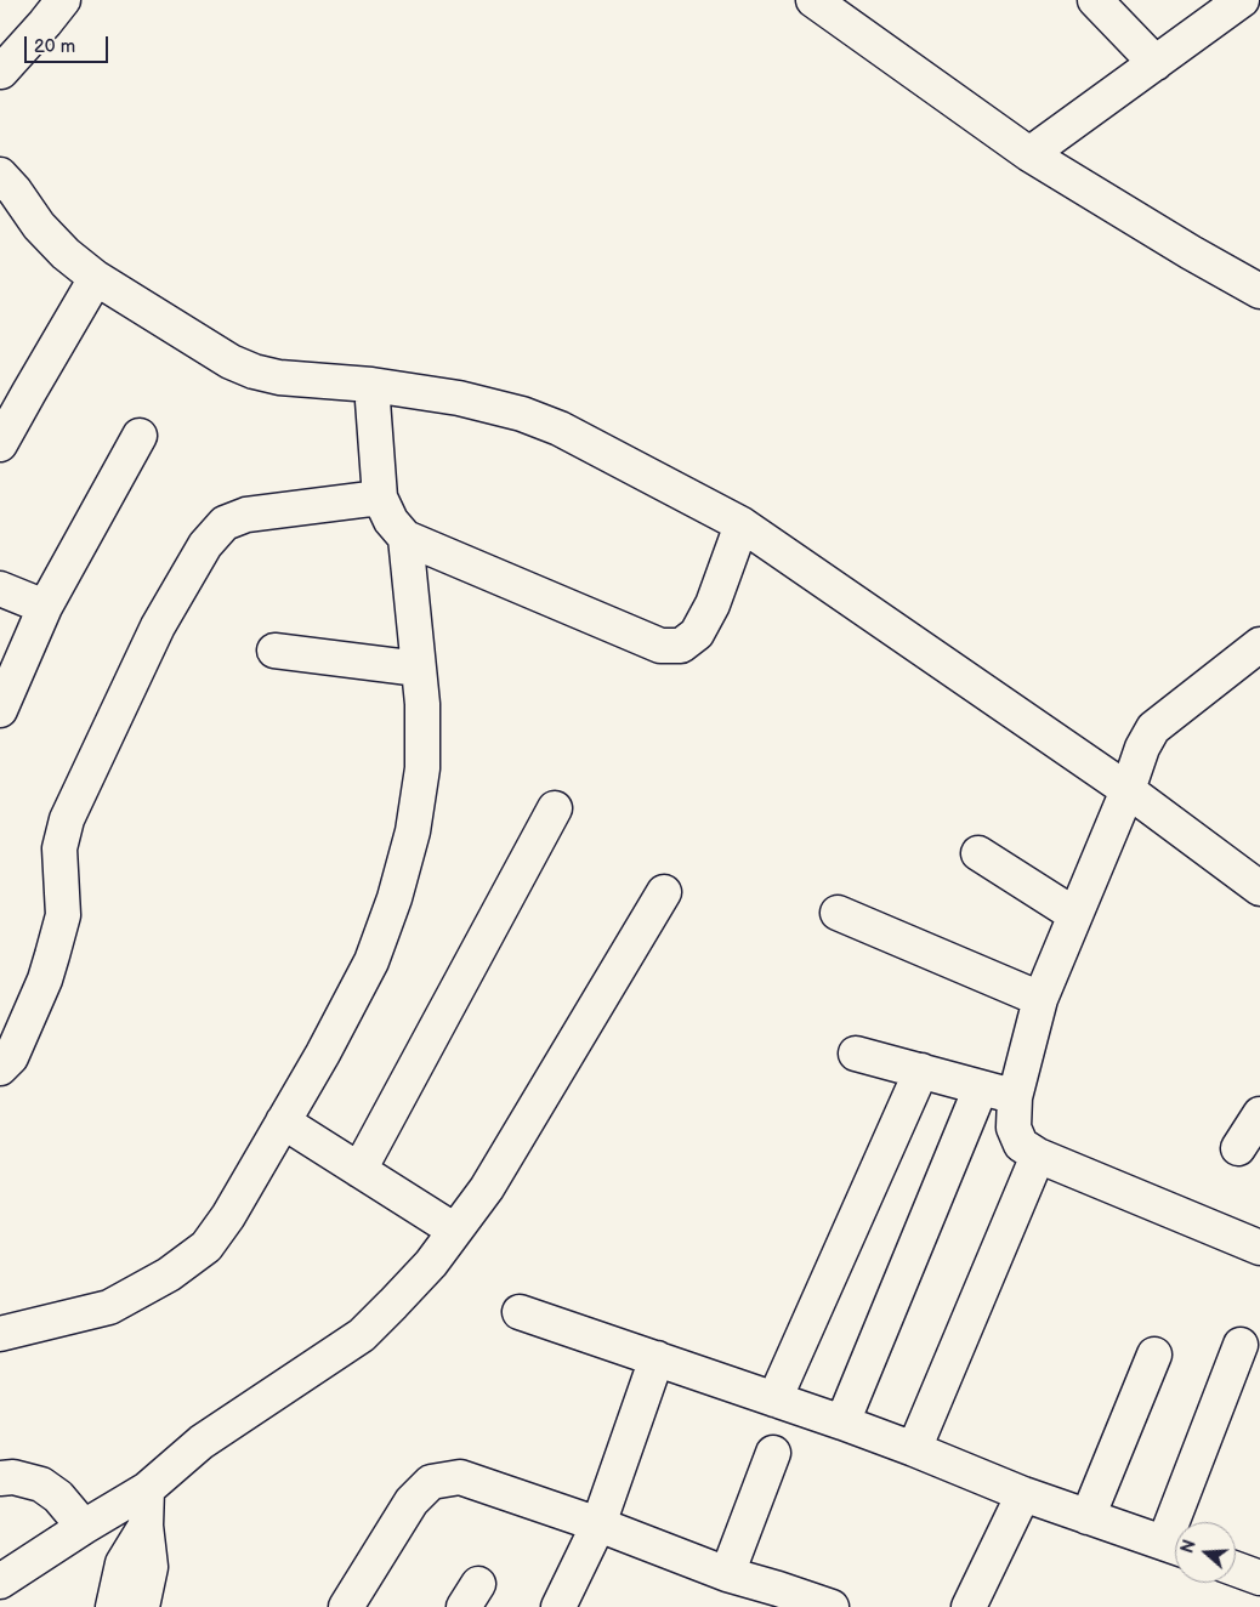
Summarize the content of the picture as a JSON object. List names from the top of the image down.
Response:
{
  "scale_bar": "20 m",
  "north": "left"
}
